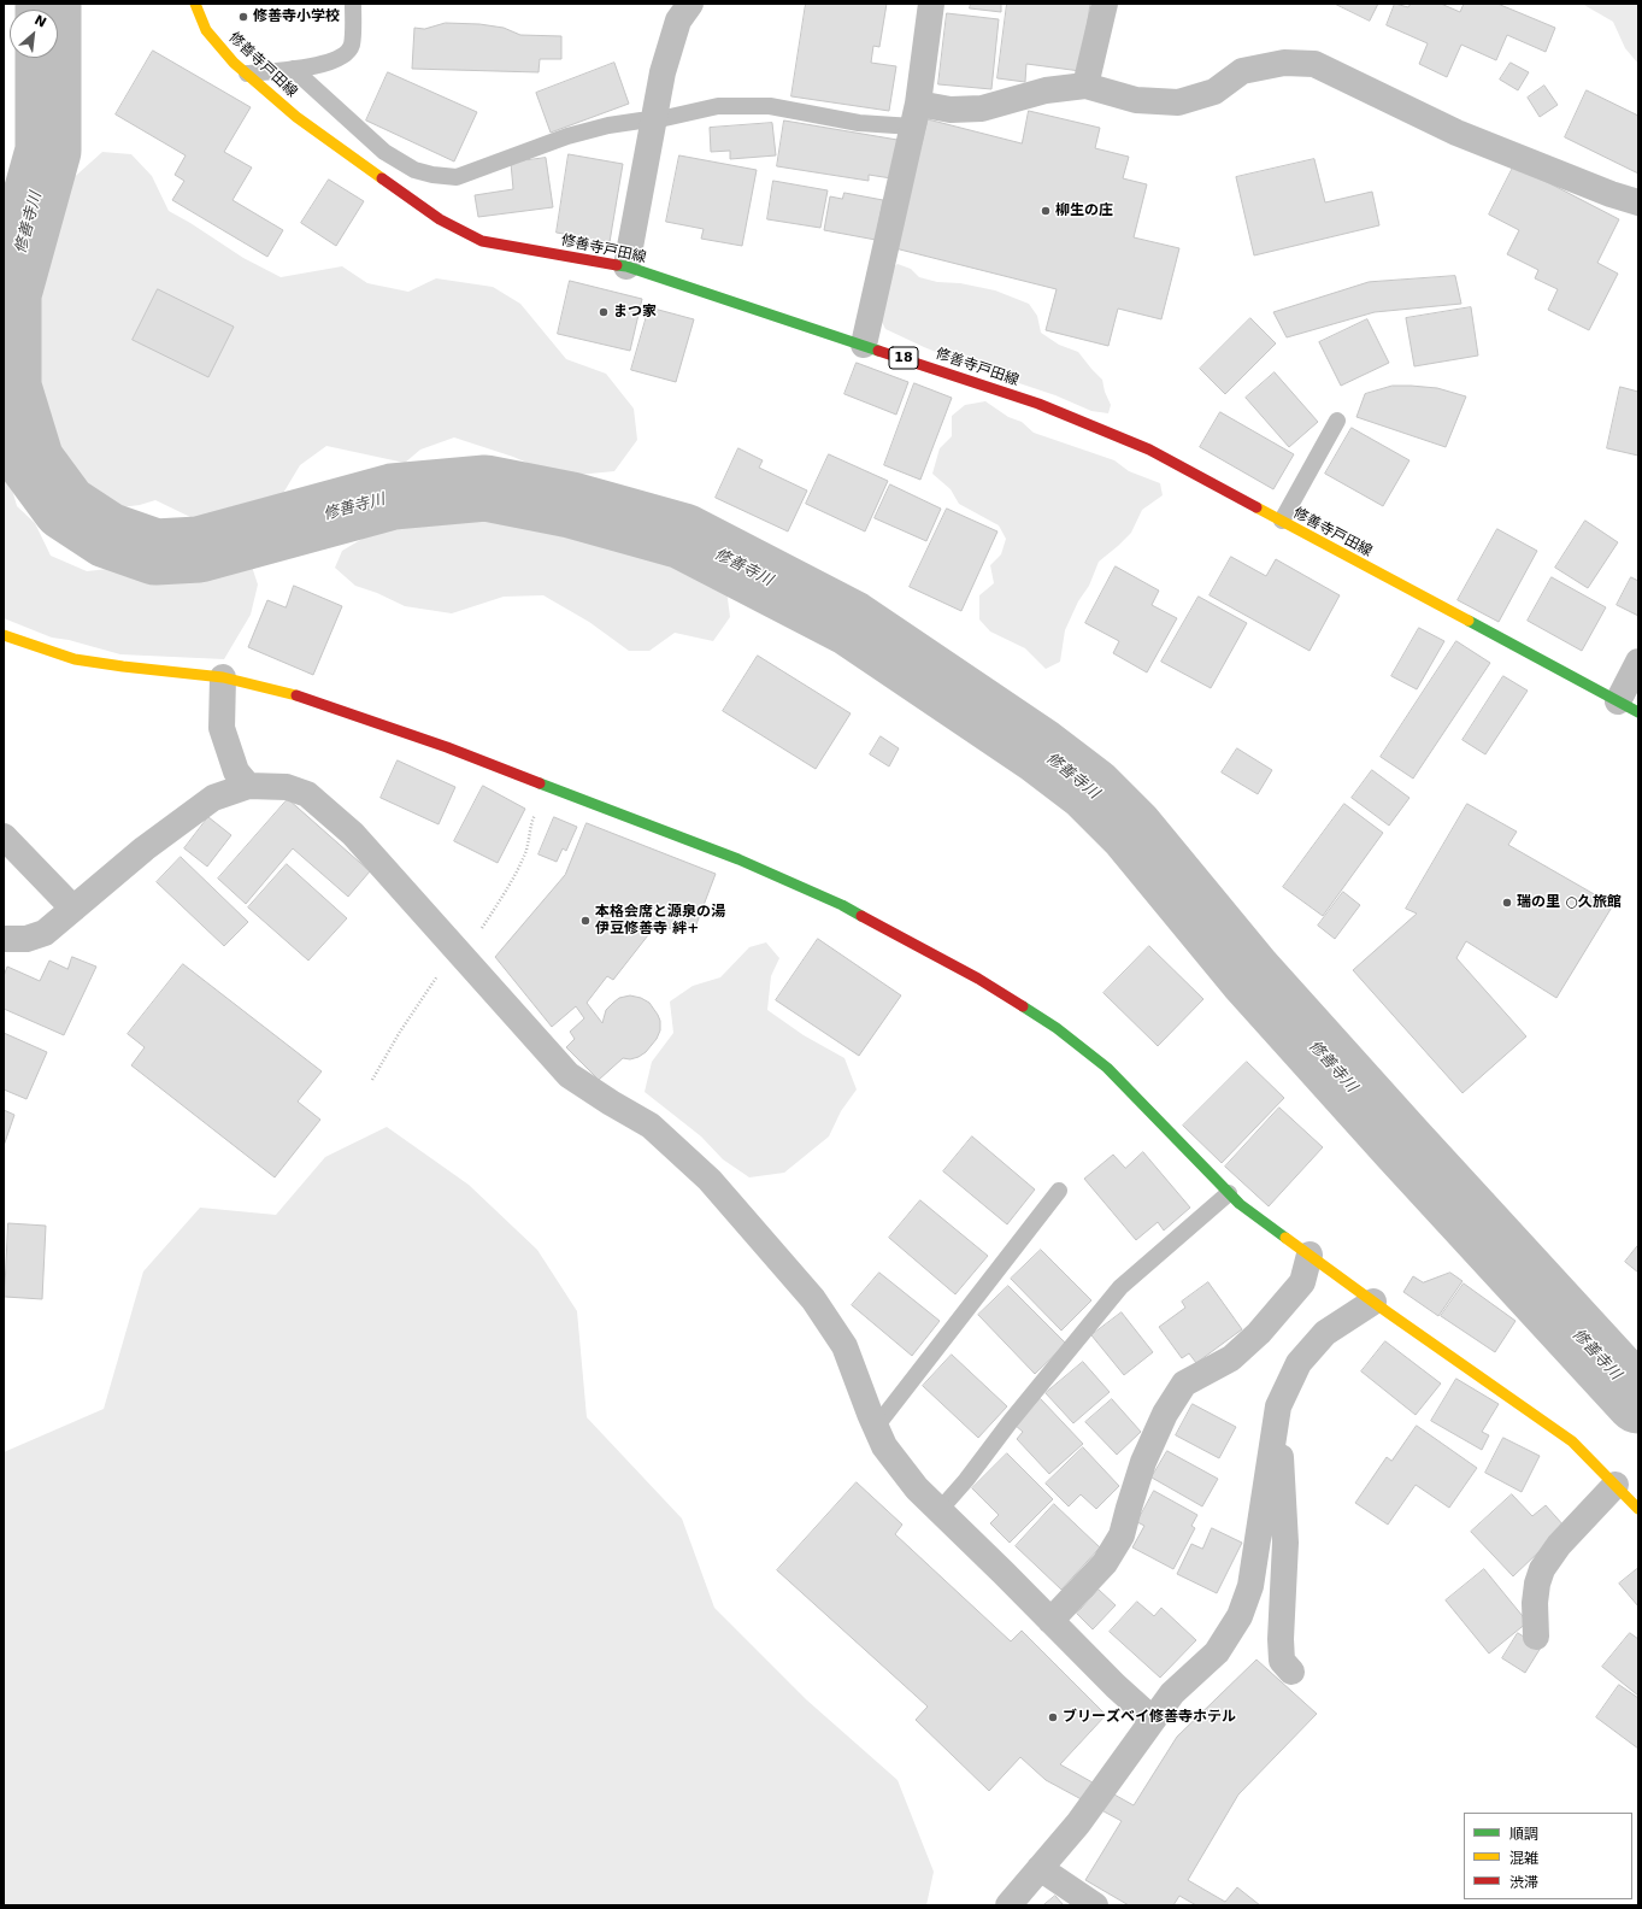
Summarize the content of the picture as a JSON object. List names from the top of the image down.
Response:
{
  "streets": {
    "street": ["修善寺戸田線", "18"]
  },
  "water": ["修善寺川"],
  "places": [
    "修善寺小学校",
    "柳生の庄",
    "まつ家",
    "瑞の里 ○久旅館",
    "本格会席と源泉の湯 伊豆修善寺 絆+",
    "ブリーズベイ修善寺ホテル"
  ],
  "legend": ["順調", "混雑", "渋滞"],
  "north": "top right"
}
